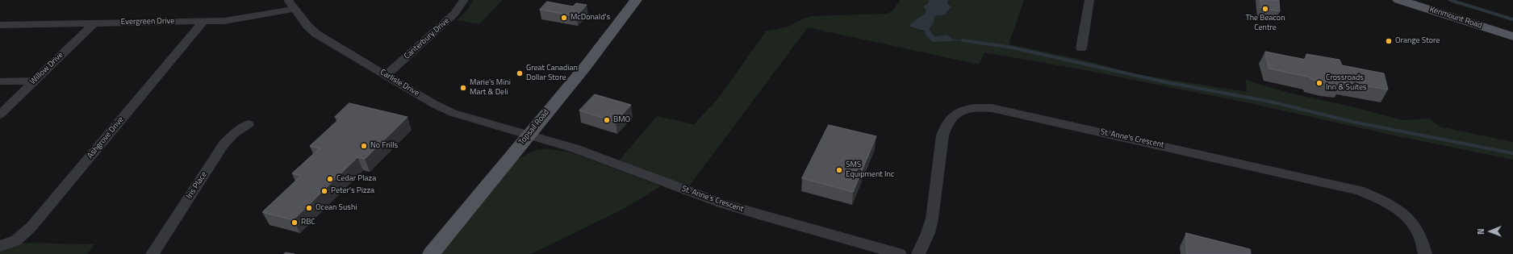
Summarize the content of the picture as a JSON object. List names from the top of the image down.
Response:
{
  "streets": {
    "main road": ["Kenmount Road", "Topsail Road"],
    "street": [
      "Evergreen Drive",
      "Canterbury Drive",
      "Willow Drive",
      "Carlisle Drive",
      "Ashgrove Drive",
      "St. Anne's Crescent",
      "Iris Place"
    ]
  },
  "crossings": [
    ["Evergreen Drive", "Willow Drive"],
    ["Evergreen Drive", "Carlisle Drive"],
    ["Evergreen Drive", "Ashgrove Drive"],
    ["Canterbury Drive", "Carlisle Drive"],
    ["Carlisle Drive", "Topsail Road"],
    ["Carlisle Drive", "St. Anne's Crescent"],
    ["Topsail Road", "St. Anne's Crescent"]
  ],
  "places": [
    "The Beacon Centre",
    "McDonald's",
    "Orange Store",
    "Great Canadian Dollar Store",
    "Crossroads Inn & Suites",
    "Marie's Mini Mart & Deli",
    "BMO",
    "No Frills",
    "SMS Equipment Inc",
    "Cedar Plaza",
    "Peter's Pizza",
    "Ocean Sushi",
    "RBC"
  ],
  "north": "left"
}
